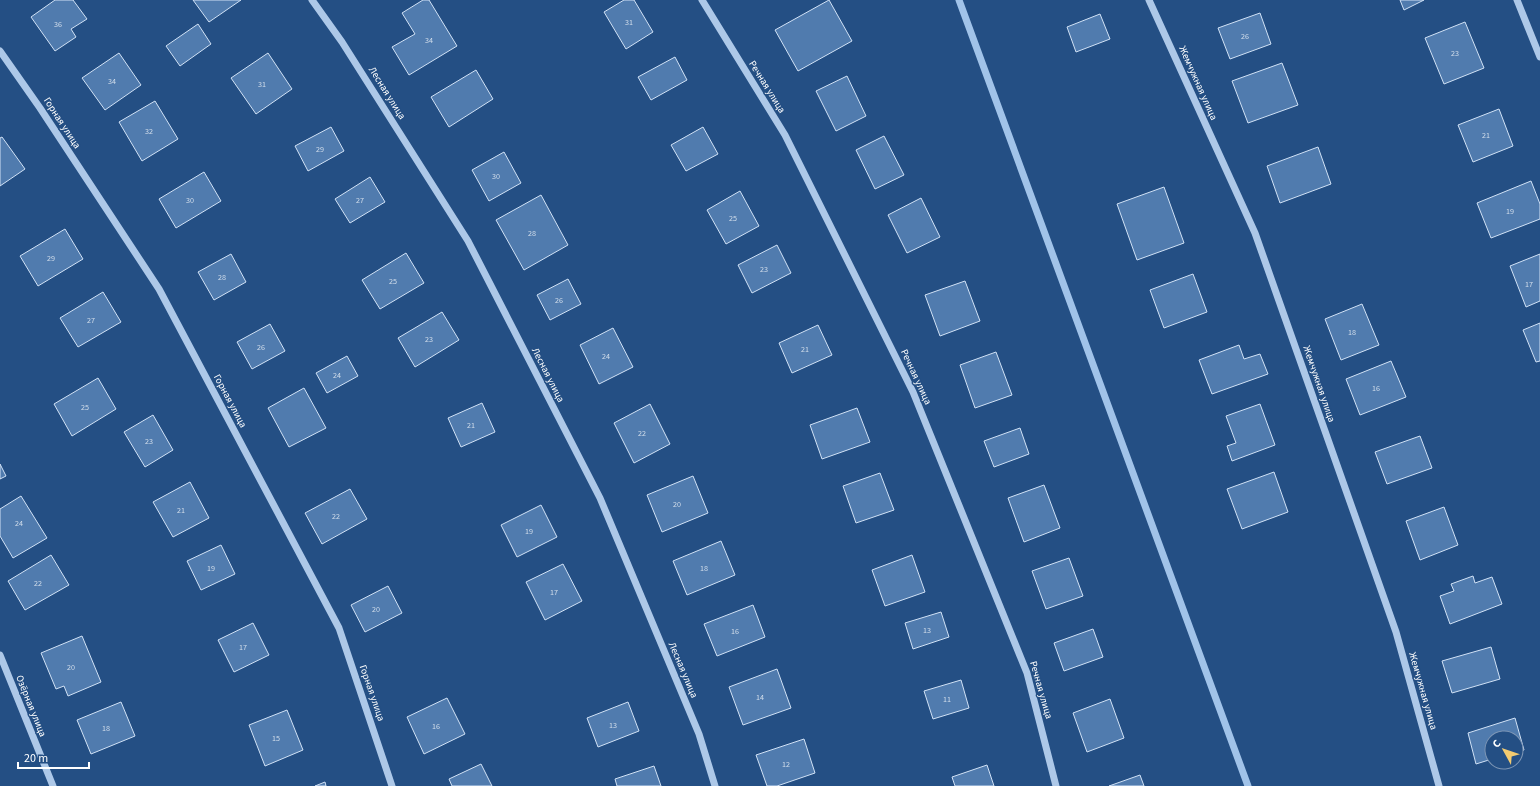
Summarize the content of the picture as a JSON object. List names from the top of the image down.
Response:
{
  "streets": {
    "street": [
      "Жемчужная улица",
      "Речная улица",
      "Лесная улица",
      "Горная улица",
      "Озёрная улица"
    ]
  },
  "house_numbers": [
    "31",
    "36",
    "26",
    "34",
    "23",
    "34",
    "31",
    "32",
    "21",
    "29",
    "30",
    "30",
    "27",
    "19",
    "25",
    "28",
    "29",
    "23",
    "28",
    "25",
    "17",
    "26",
    "27",
    "18",
    "23",
    "26",
    "21",
    "24",
    "24",
    "16",
    "25",
    "21",
    "22",
    "23",
    "20",
    "21",
    "22",
    "24",
    "19",
    "19",
    "18",
    "22",
    "17",
    "20",
    "13",
    "16",
    "17",
    "20",
    "14",
    "11",
    "13",
    "16",
    "18",
    "15",
    "12"
  ],
  "scale_bar": "20 m",
  "north": "top left"
}
